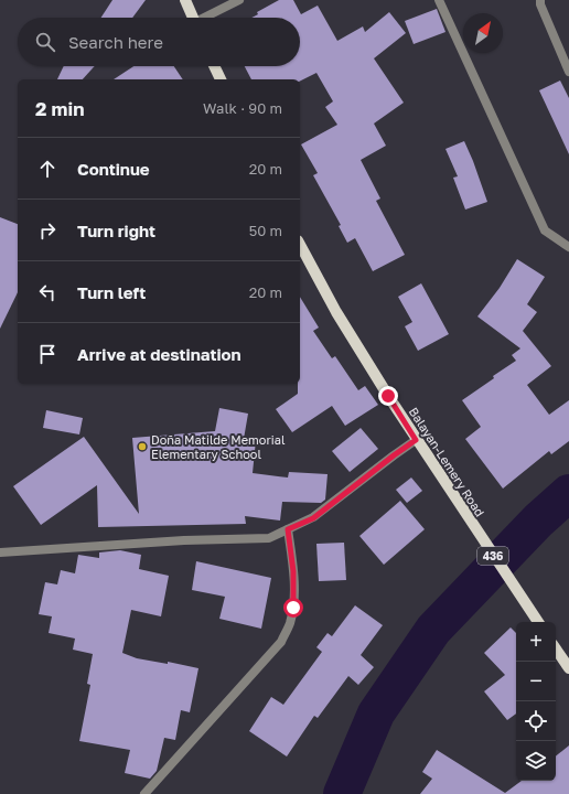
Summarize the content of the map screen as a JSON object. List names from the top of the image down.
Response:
{
  "streets": {
    "main road": ["Balayan-Lemery Road", "436"]
  },
  "places": ["Doña Matilde Memorial Elementary School"],
  "north": "top right",
  "page": {
    "search": "Search here",
    "heading": ["2 min", "Walk · 90 m"],
    "list": [
      ["Continue", "20 m"],
      ["Turn right", "50 m"],
      ["Turn left", "20 m"],
      "Arrive at destination"
    ],
    "map_buttons": ["+", "−"]
  }
}
